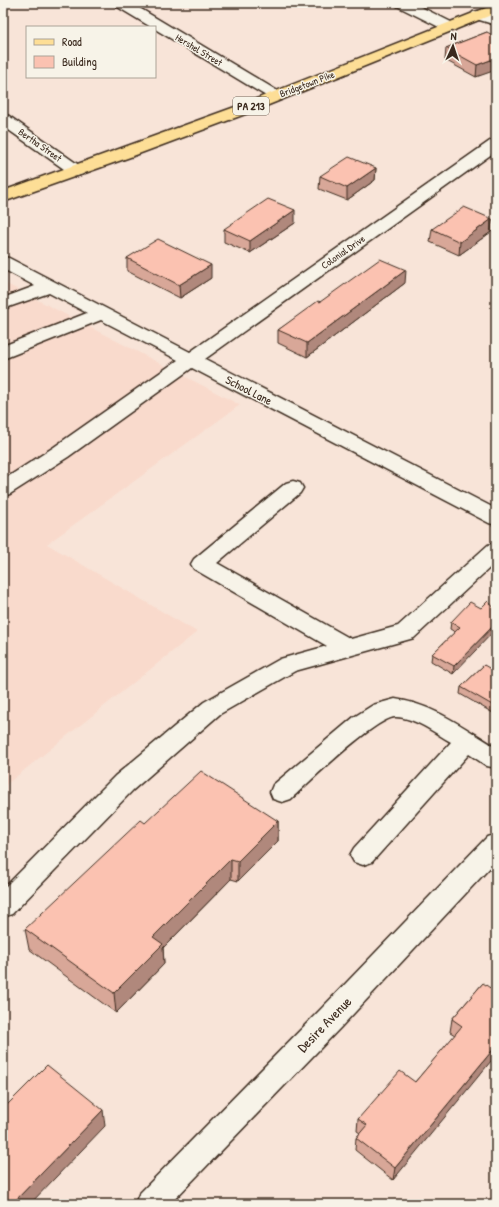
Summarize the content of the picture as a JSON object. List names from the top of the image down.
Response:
{
  "streets": {
    "main road": ["Bridgetown Pike", "PA 213"],
    "street": [
      "Hershel Street",
      "Bertha Street",
      "Colonial Drive",
      "School Lane",
      "Desire Avenue"
    ]
  },
  "crossings": [
    ["Hershel Street", "Bridgetown Pike"],
    ["Bridgetown Pike", "Bertha Street"],
    ["Colonial Drive", "School Lane"]
  ],
  "legend": ["Road", "Building"],
  "north": "top"
}
